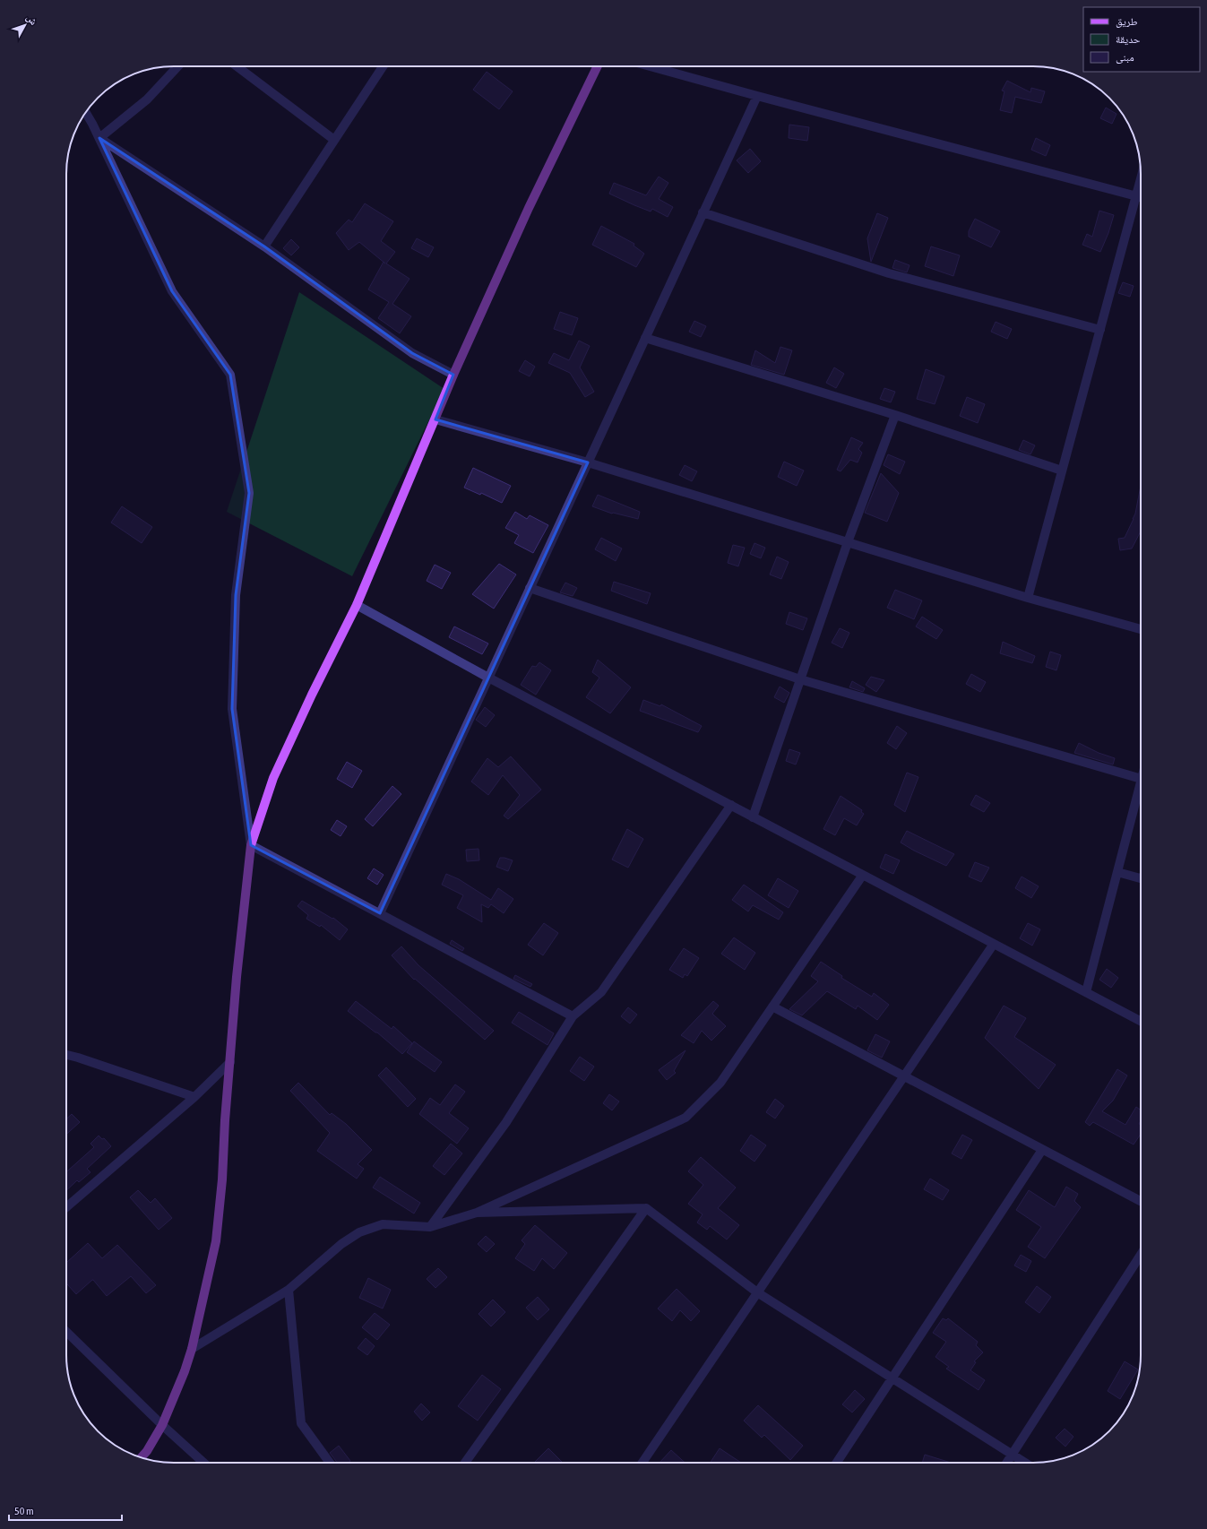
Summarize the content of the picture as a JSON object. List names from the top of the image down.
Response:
{
  "legend": ["طريق", "حديقة", "مبنى"],
  "scale_bar": "50 m",
  "north": "top right"
}
